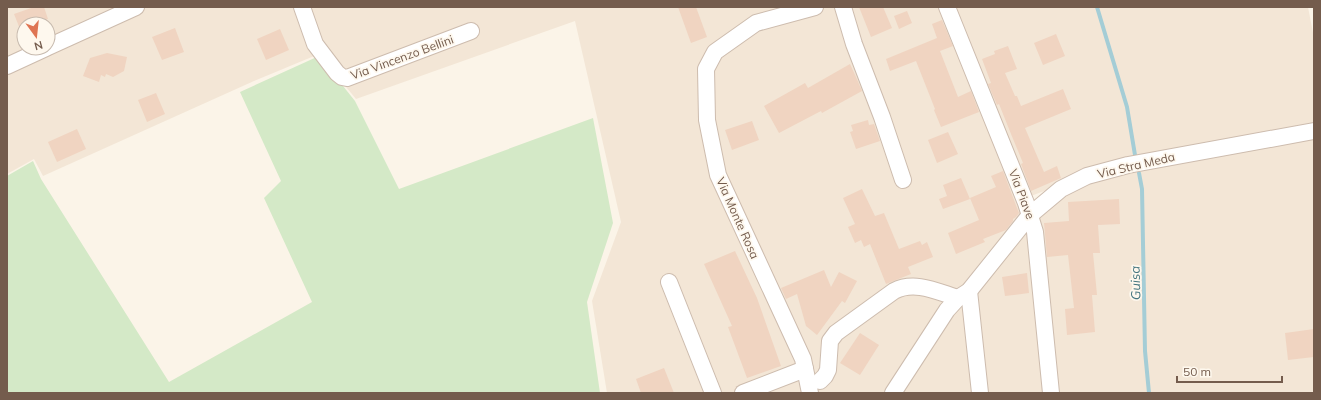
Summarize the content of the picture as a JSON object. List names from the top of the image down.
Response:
{
  "streets": {
    "street": [
      "Via Vincenzo Bellini",
      "Via Stra Meda",
      "Via Piave",
      "Via Monte Rosa"
    ]
  },
  "crossings": [
    ["Via Stra Meda", "Via Piave"]
  ],
  "water": ["Guisa"],
  "scale_bar": "50 m",
  "north": "bottom"
}
